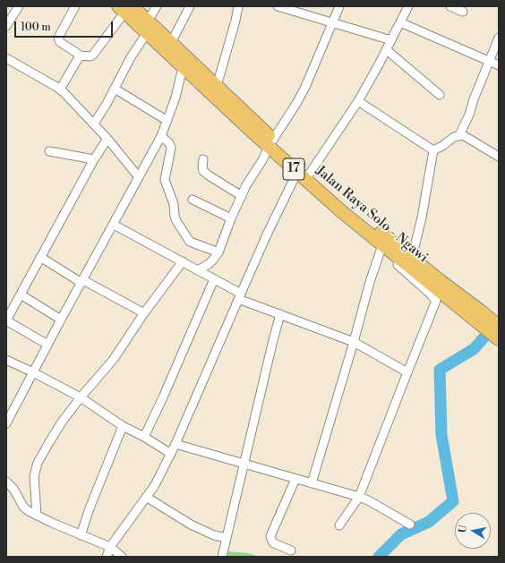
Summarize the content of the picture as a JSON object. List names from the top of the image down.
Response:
{
  "streets": {
    "highway": ["17", "Jalan Raya Solo - Ngawi"]
  },
  "scale_bar": "100 m",
  "north": "left"
}
